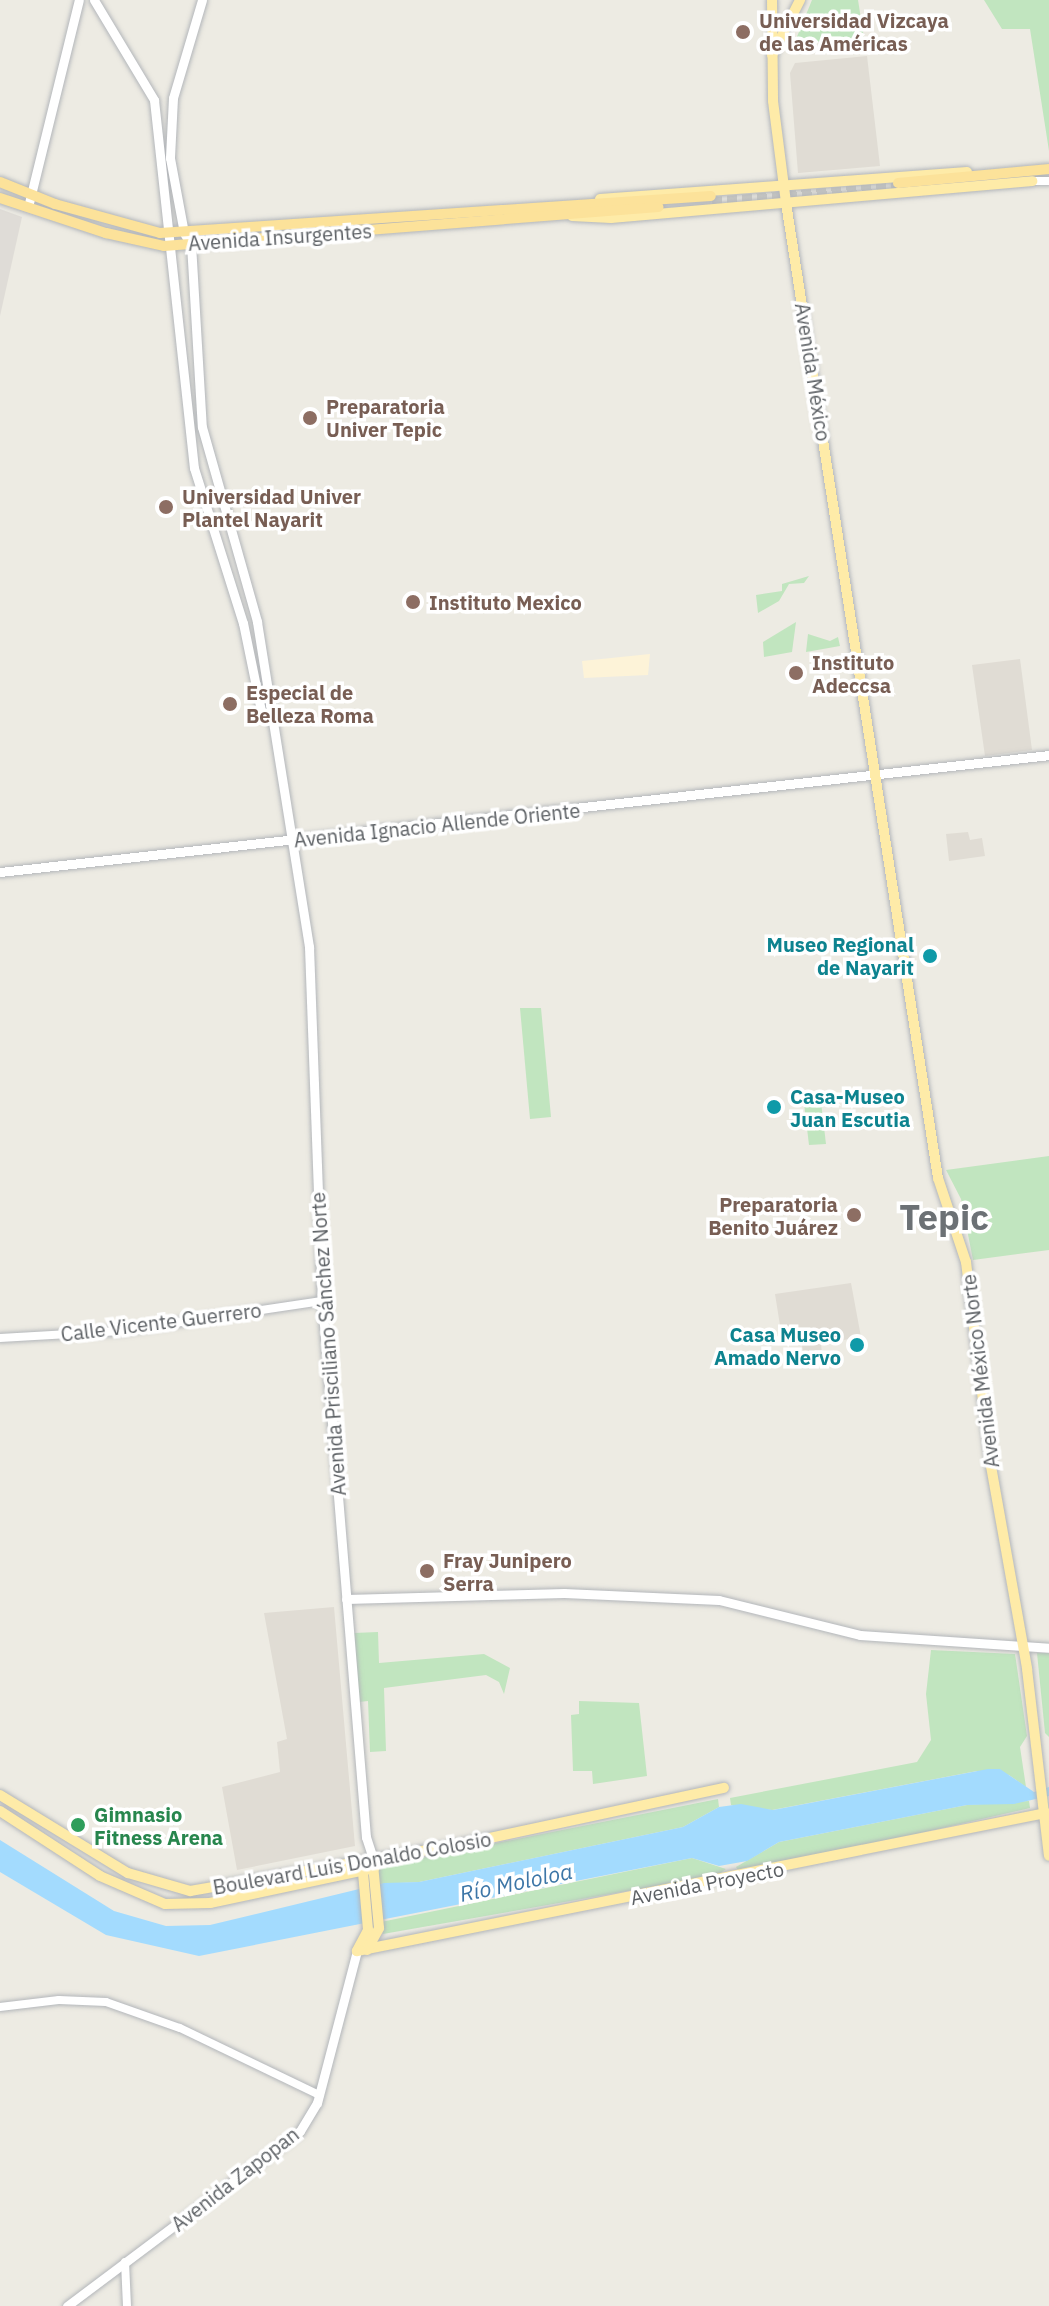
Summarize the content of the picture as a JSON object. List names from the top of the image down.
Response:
{
  "streets": {
    "highway": ["Avenida Insurgentes"],
    "main road": [
      "Avenida México",
      "Avenida Ignacio Allende Oriente",
      "Avenida Prisciliano Sánchez Norte",
      "Avenida México Norte",
      "Boulevard Luis Donaldo Colosio",
      "Avenida Proyecto",
      "Avenida Zapopan"
    ],
    "street": ["Calle Vicente Guerrero"]
  },
  "crossings": [
    ["Avenida Insurgentes", "Avenida México"],
    ["Avenida México", "Avenida México Norte"],
    ["Avenida Ignacio Allende Oriente", "Avenida Prisciliano Sánchez Norte"],
    ["Avenida Ignacio Allende Oriente", "Avenida México Norte"],
    ["Calle Vicente Guerrero", "Avenida Prisciliano Sánchez Norte"],
    ["Avenida Prisciliano Sánchez Norte", "Boulevard Luis Donaldo Colosio"],
    ["Avenida Prisciliano Sánchez Norte", "Avenida Proyecto"],
    ["Avenida Prisciliano Sánchez Norte", "Avenida Zapopan"],
    ["Avenida México Norte", "Avenida Proyecto"],
    ["Avenida Proyecto", "Avenida Zapopan"]
  ],
  "districts": ["Tepic"],
  "water": ["Río Mololoa"],
  "places": [
    "Universidad Vizcaya de las Américas",
    "Preparatoria Univer Tepic",
    "Universidad Univer Plantel Nayarit",
    "Instituto Mexico",
    "Instituto Adeccsa",
    "Especial de Belleza Roma",
    "Museo Regional de Nayarit",
    "Casa-Museo Juan Escutia",
    "Preparatoria Benito Juárez",
    "Casa Museo Amado Nervo",
    "Fray Junipero Serra",
    "Gimnasio Fitness Arena"
  ]
}
